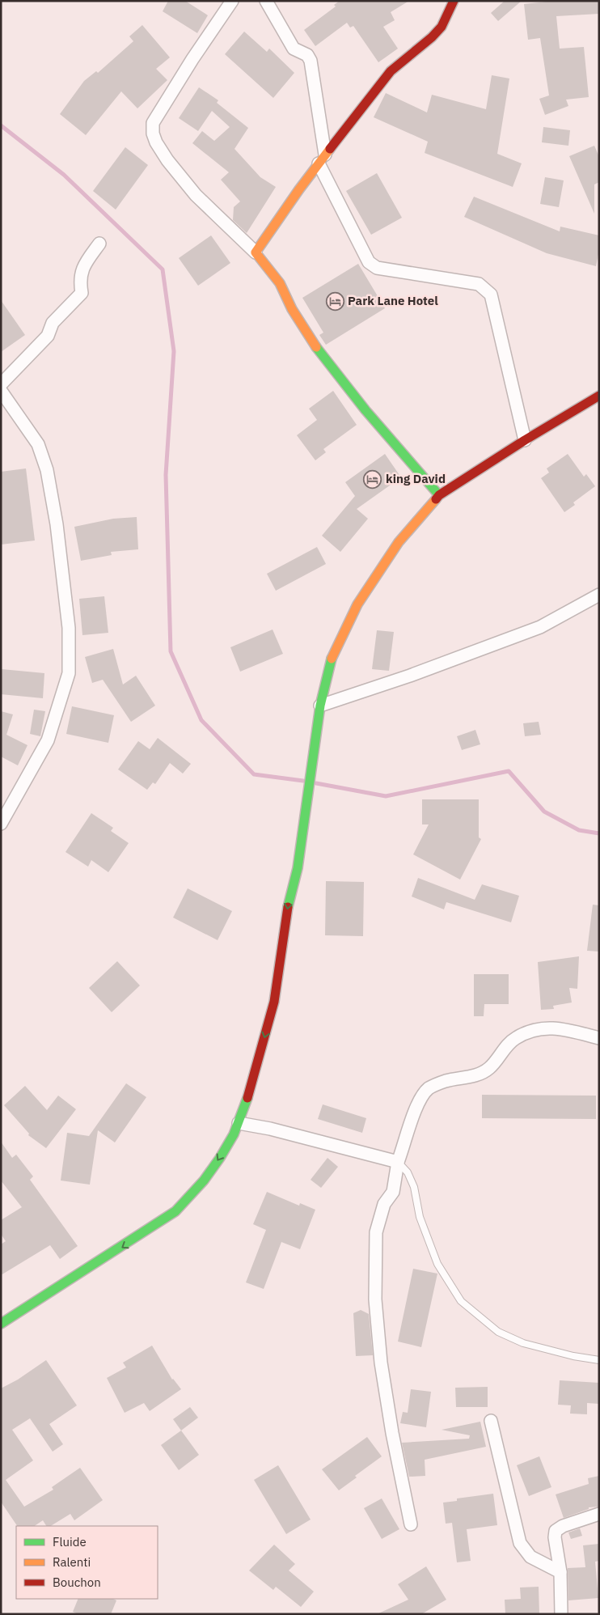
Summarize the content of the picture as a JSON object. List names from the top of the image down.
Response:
{
  "places": {
    "hotel": ["Park Lane Hotel", "king David"]
  },
  "legend": ["Fluide", "Ralenti", "Bouchon"]
}
